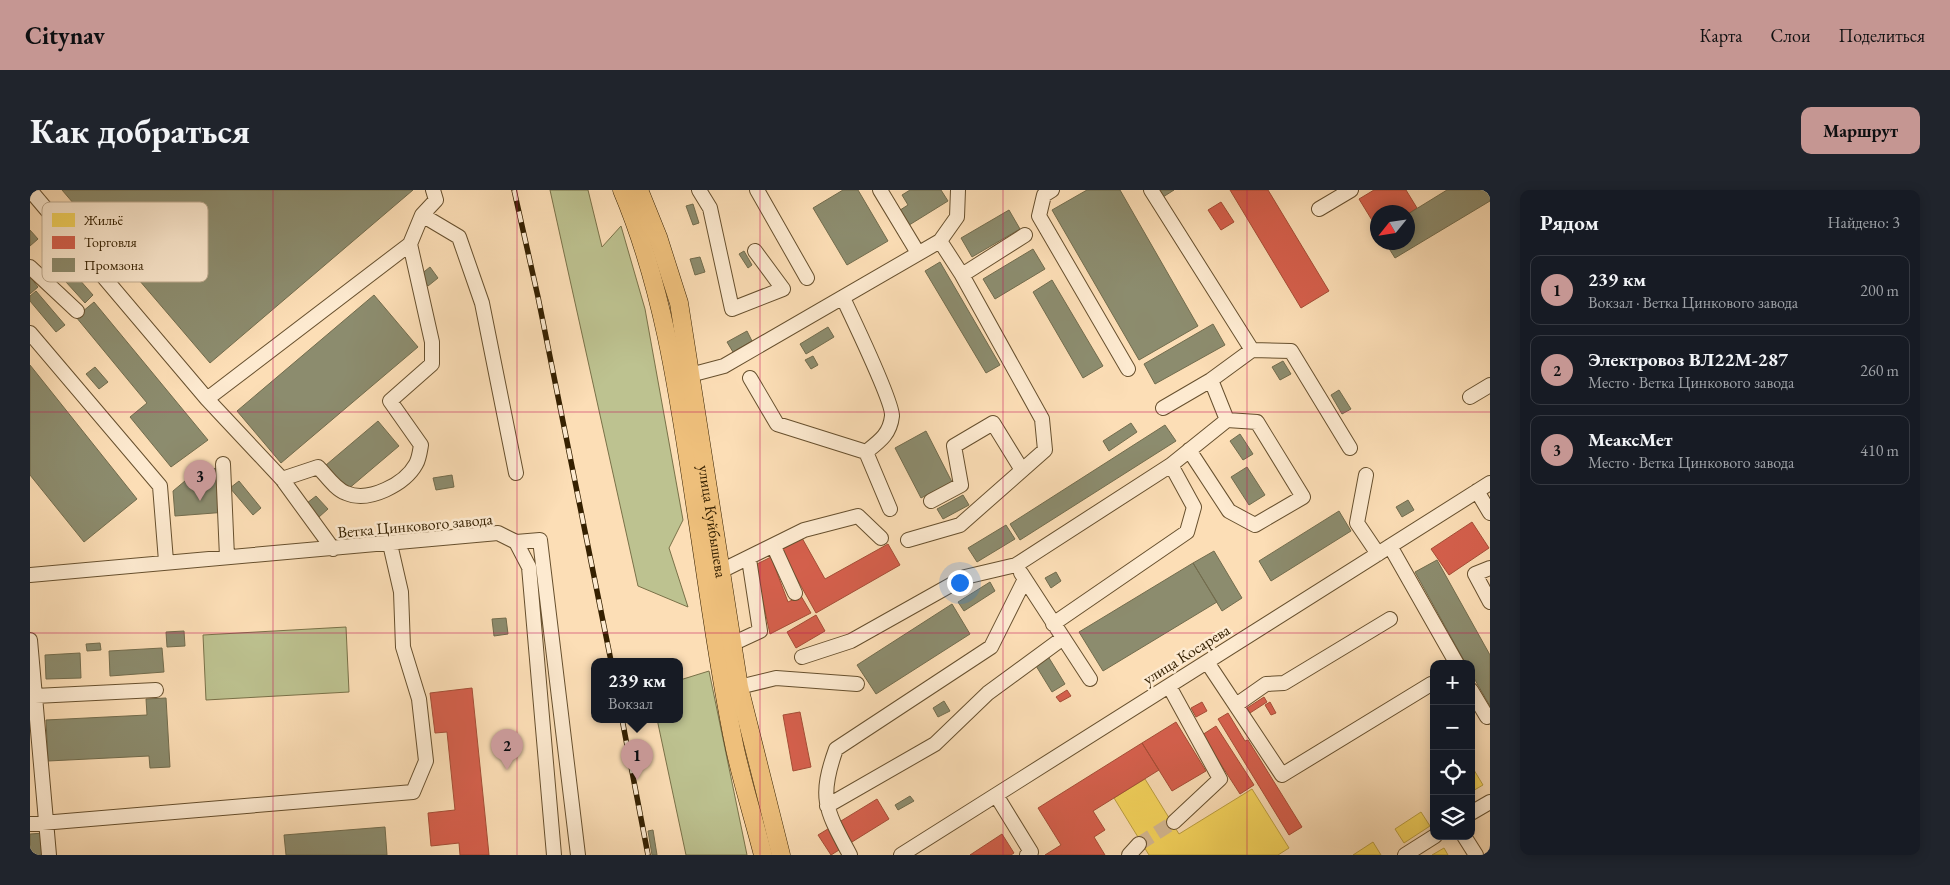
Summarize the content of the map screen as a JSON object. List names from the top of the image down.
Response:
{
  "streets": {
    "main road": ["улица Куйбышева"],
    "street": ["Ветка Цинкового завода", "улица Косарева"]
  },
  "legend": ["Жильё", "Торговля", "Промзона"],
  "north": "bottom left",
  "page": {
    "header": "Citynav",
    "nav": ["Карта", "Слои", "Поделиться"],
    "buttons": "Маршрут",
    "title": "Как добраться",
    "heading": ["Рядом", "Найдено: 3"],
    "list": [
      {
        "mark": "1",
        "name": "239 км",
        "note": "Вокзал · Ветка Цинкового завода",
        "value": "200 m"
      },
      {
        "mark": "2",
        "name": "Электровоз ВЛ22М-287",
        "note": "Место · Ветка Цинкового завода",
        "value": "260 m"
      },
      {
        "mark": "3",
        "name": "МеаксМет",
        "note": "Место · Ветка Цинкового завода",
        "value": "410 m"
      }
    ],
    "pins": ["3", "2", "1"],
    "popup": ["239 км", "Вокзал"],
    "map_buttons": ["+", "−"]
  }
}
